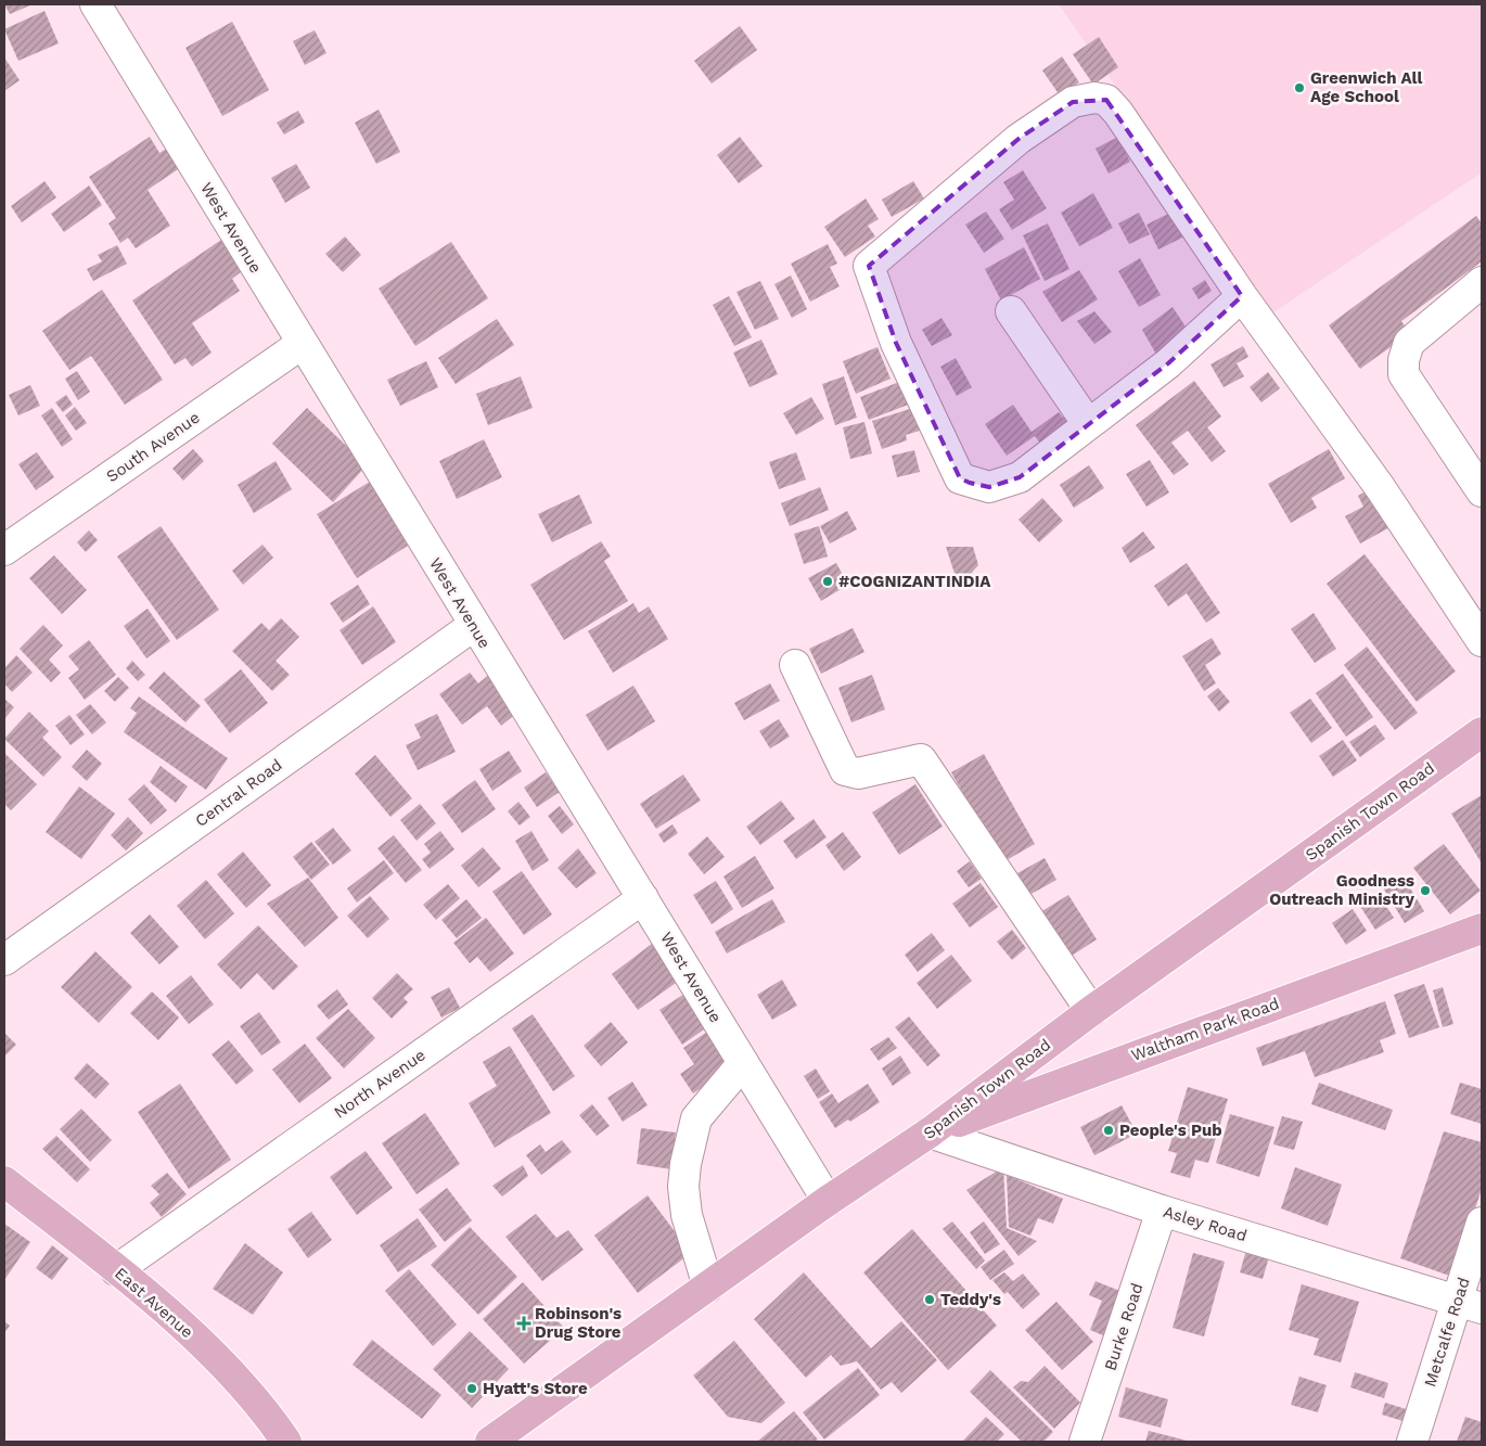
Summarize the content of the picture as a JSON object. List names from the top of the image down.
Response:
{
  "streets": {
    "main road": ["Spanish Town Road", "Waltham Park Road", "East Avenue"],
    "street": [
      "West Avenue",
      "South Avenue",
      "Central Road",
      "North Avenue",
      "Asley Road",
      "Burke Road",
      "Metcalfe Road"
    ]
  },
  "crossings": [
    ["West Avenue", "South Avenue"],
    ["West Avenue", "Central Road"],
    ["West Avenue", "Spanish Town Road"],
    ["West Avenue", "North Avenue"],
    ["Spanish Town Road", "Waltham Park Road"],
    ["Spanish Town Road", "Asley Road"],
    ["Waltham Park Road", "Asley Road"],
    ["North Avenue", "East Avenue"],
    ["Asley Road", "Burke Road"],
    ["Asley Road", "Metcalfe Road"]
  ],
  "places": {
    "other": [
      "Greenwich All Age School",
      "#COGNIZANTINDIA",
      "Goodness Outreach Ministry",
      "People's Pub",
      "Teddy's",
      "Hyatt's Store"
    ],
    "health": ["Robinson's Drug Store"]
  }
}
